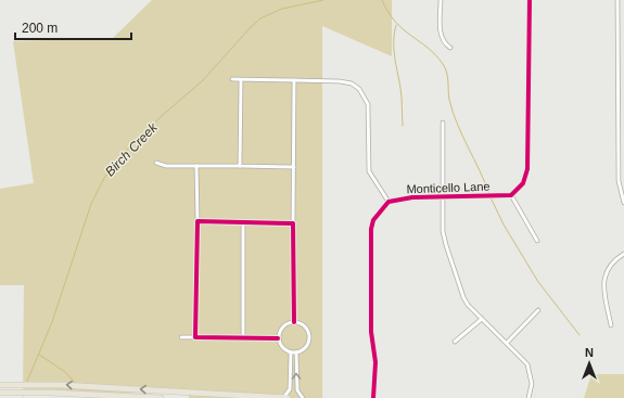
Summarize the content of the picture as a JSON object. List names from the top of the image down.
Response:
{
  "streets": {
    "street": ["Monticello Lane"]
  },
  "water": ["Birch Creek"],
  "scale_bar": "200 m",
  "north": "top"
}
